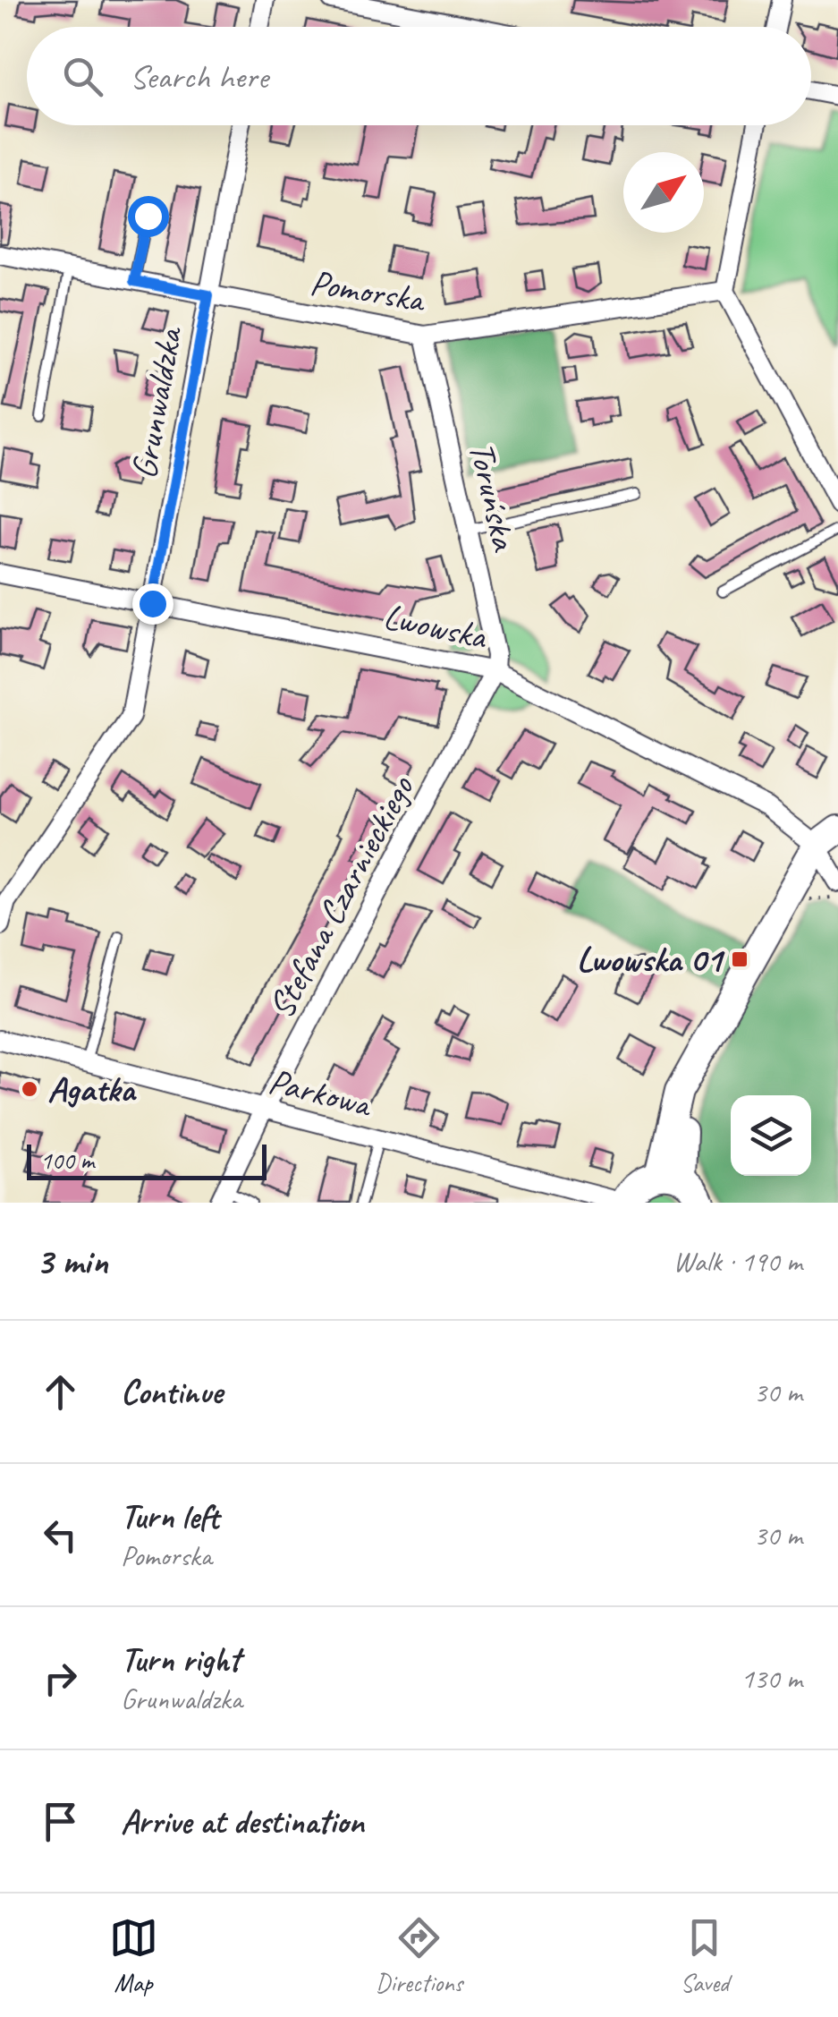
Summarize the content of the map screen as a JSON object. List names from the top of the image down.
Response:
{
  "streets": {
    "street": [
      "Pomorska",
      "Grunwaldzka",
      "Toruńska",
      "Lwowska",
      "Stefana Czarnieckiego",
      "Parkowa"
    ]
  },
  "crossings": [
    ["Pomorska", "Grunwaldzka"],
    ["Pomorska", "Toruńska"],
    ["Grunwaldzka", "Lwowska"],
    ["Toruńska", "Lwowska"],
    ["Toruńska", "Stefana Czarnieckiego"],
    ["Lwowska", "Stefana Czarnieckiego"],
    ["Stefana Czarnieckiego", "Parkowa"]
  ],
  "places": {
    "transit": ["Lwowska 01"],
    "other": ["Agatka"]
  },
  "scale_bar": "100 m",
  "north": "top right",
  "page": {
    "search": "Search here",
    "scale": "100 m",
    "heading": ["3 min", "Walk · 190 m"],
    "list": [
      ["Continue", "30 m"],
      ["Turn left", "Pomorska", "30 m"],
      ["Turn right", "Grunwaldzka", "130 m"],
      "Arrive at destination"
    ],
    "nav": ["Map", "Directions", "Saved"]
  }
}
